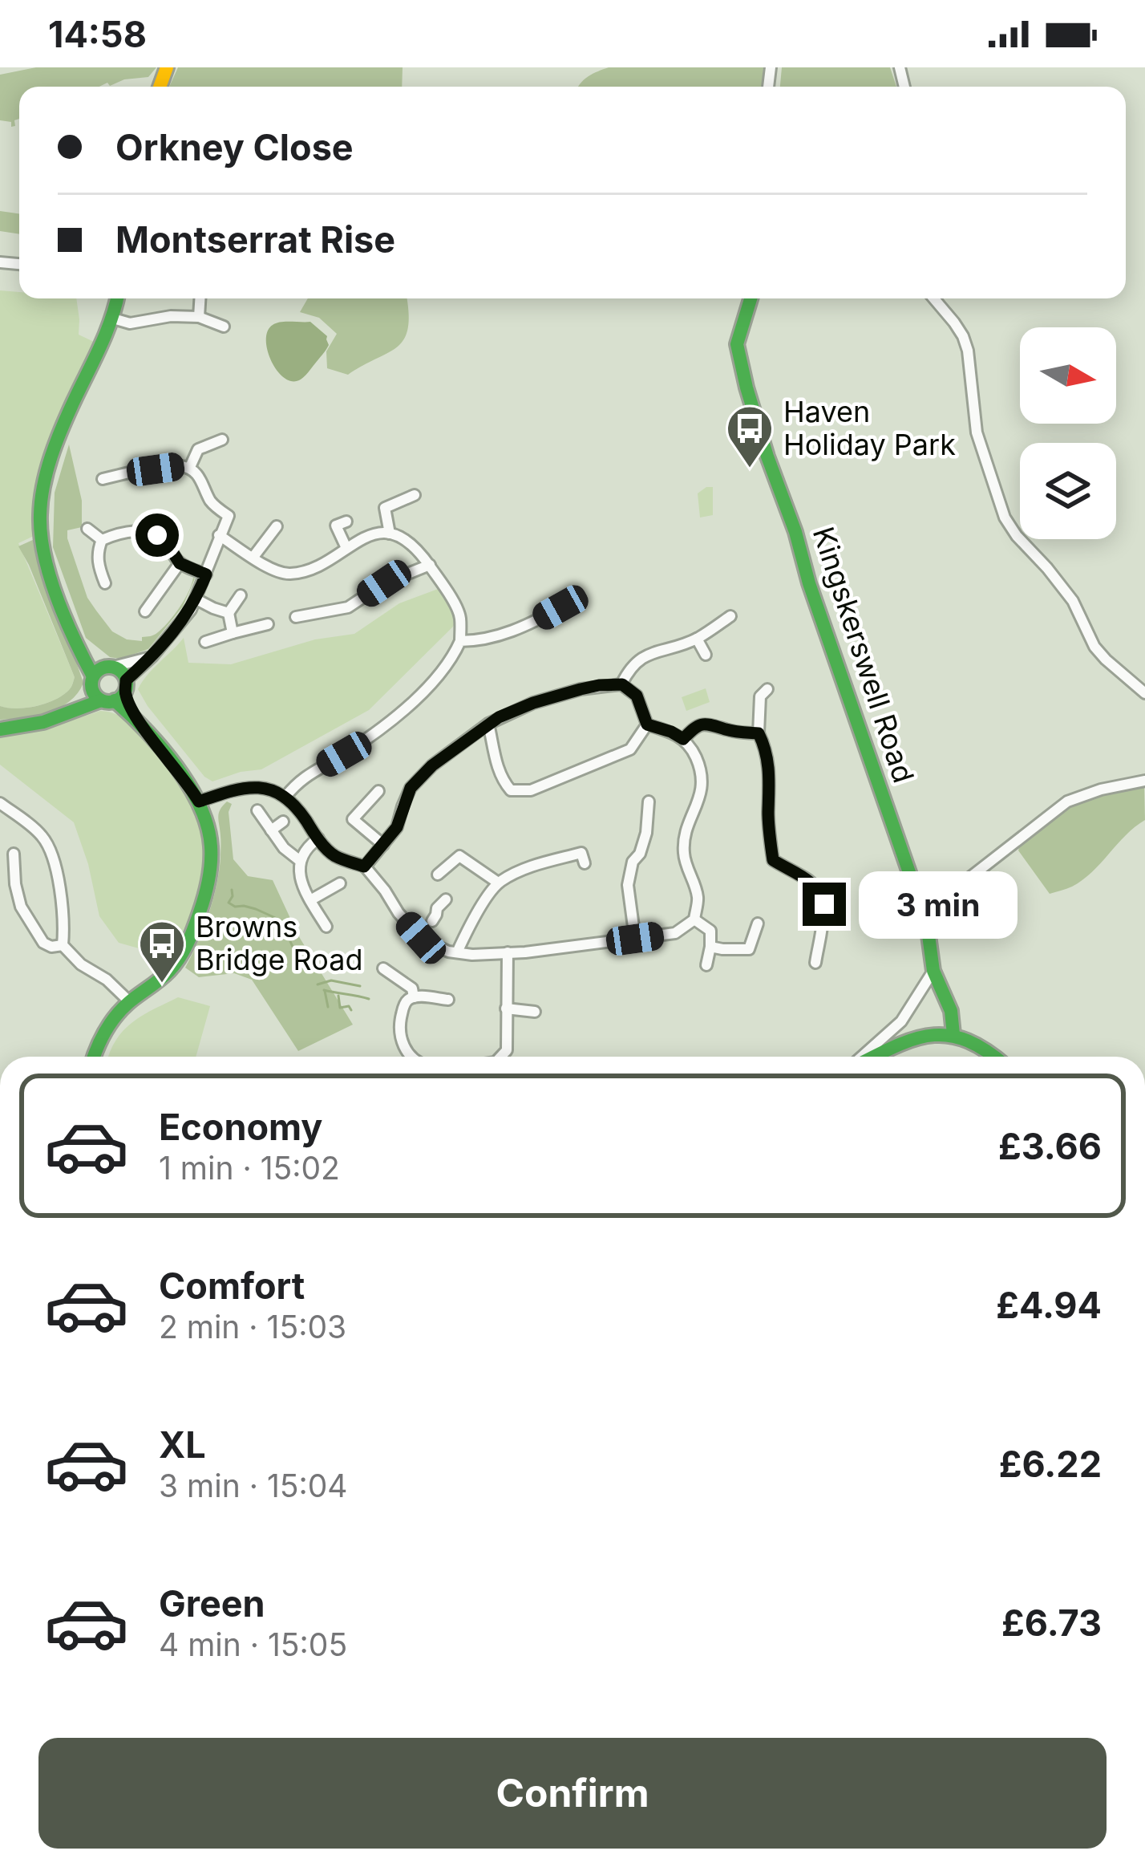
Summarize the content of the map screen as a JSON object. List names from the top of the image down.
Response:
{
  "streets": {
    "street": ["Kingskerswell Road"]
  },
  "places": {
    "bus stop": ["Haven Holiday Park", "Browns Bridge Road"]
  },
  "north": "right",
  "page": {
    "status": "14:58",
    "banner": ["Orkney Close", "Montserrat Rise"],
    "bubble": "3 min",
    "list": [
      {
        "name": "Economy",
        "note": "1 min · 15:02",
        "value": "£3.66"
      },
      {
        "name": "Comfort",
        "note": "2 min · 15:03",
        "value": "£4.94"
      },
      {
        "name": "XL",
        "note": "3 min · 15:04",
        "value": "£6.22"
      },
      {
        "name": "Green",
        "note": "4 min · 15:05",
        "value": "£6.73"
      }
    ],
    "buttons": "Confirm"
  }
}
